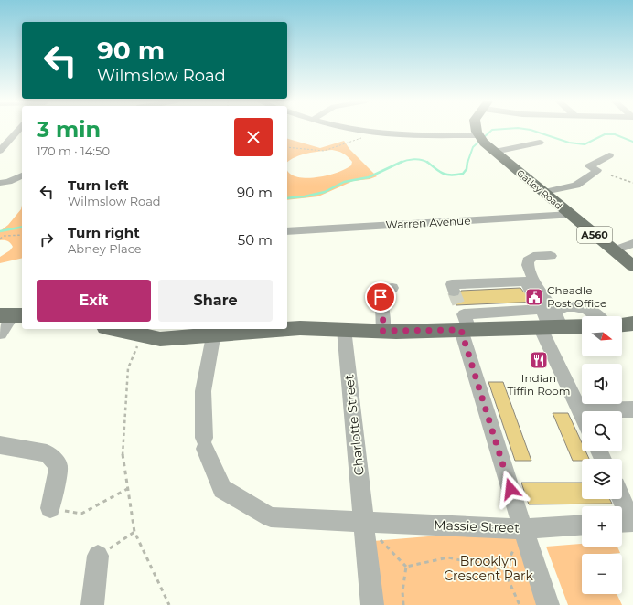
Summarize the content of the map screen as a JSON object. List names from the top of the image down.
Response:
{
  "streets": {
    "main road": ["Gatley Road", "A560"],
    "street": ["Warren Avenue", "Charlotte Street", "Massie Street"]
  },
  "crossings": [
    ["Gatley Road", "Warren Avenue"],
    ["Charlotte Street", "Massie Street"]
  ],
  "parks": ["Brooklyn Crescent Park"],
  "places": {
    "public building": ["Cheadle Post Office"],
    "restaurant": ["Indian Tiffin Room"]
  },
  "north": "right",
  "page": {
    "turn": ["90 m", "Wilmslow Road"],
    "heading": ["3 min", "170 m · 14:50"],
    "list": [
      {
        "name": "Turn left",
        "note": "Wilmslow Road",
        "value": "90 m"
      },
      {
        "name": "Turn right",
        "note": "Abney Place",
        "value": "50 m"
      }
    ],
    "buttons": ["Exit", "Share"],
    "map_buttons": ["+", "−"]
  }
}
